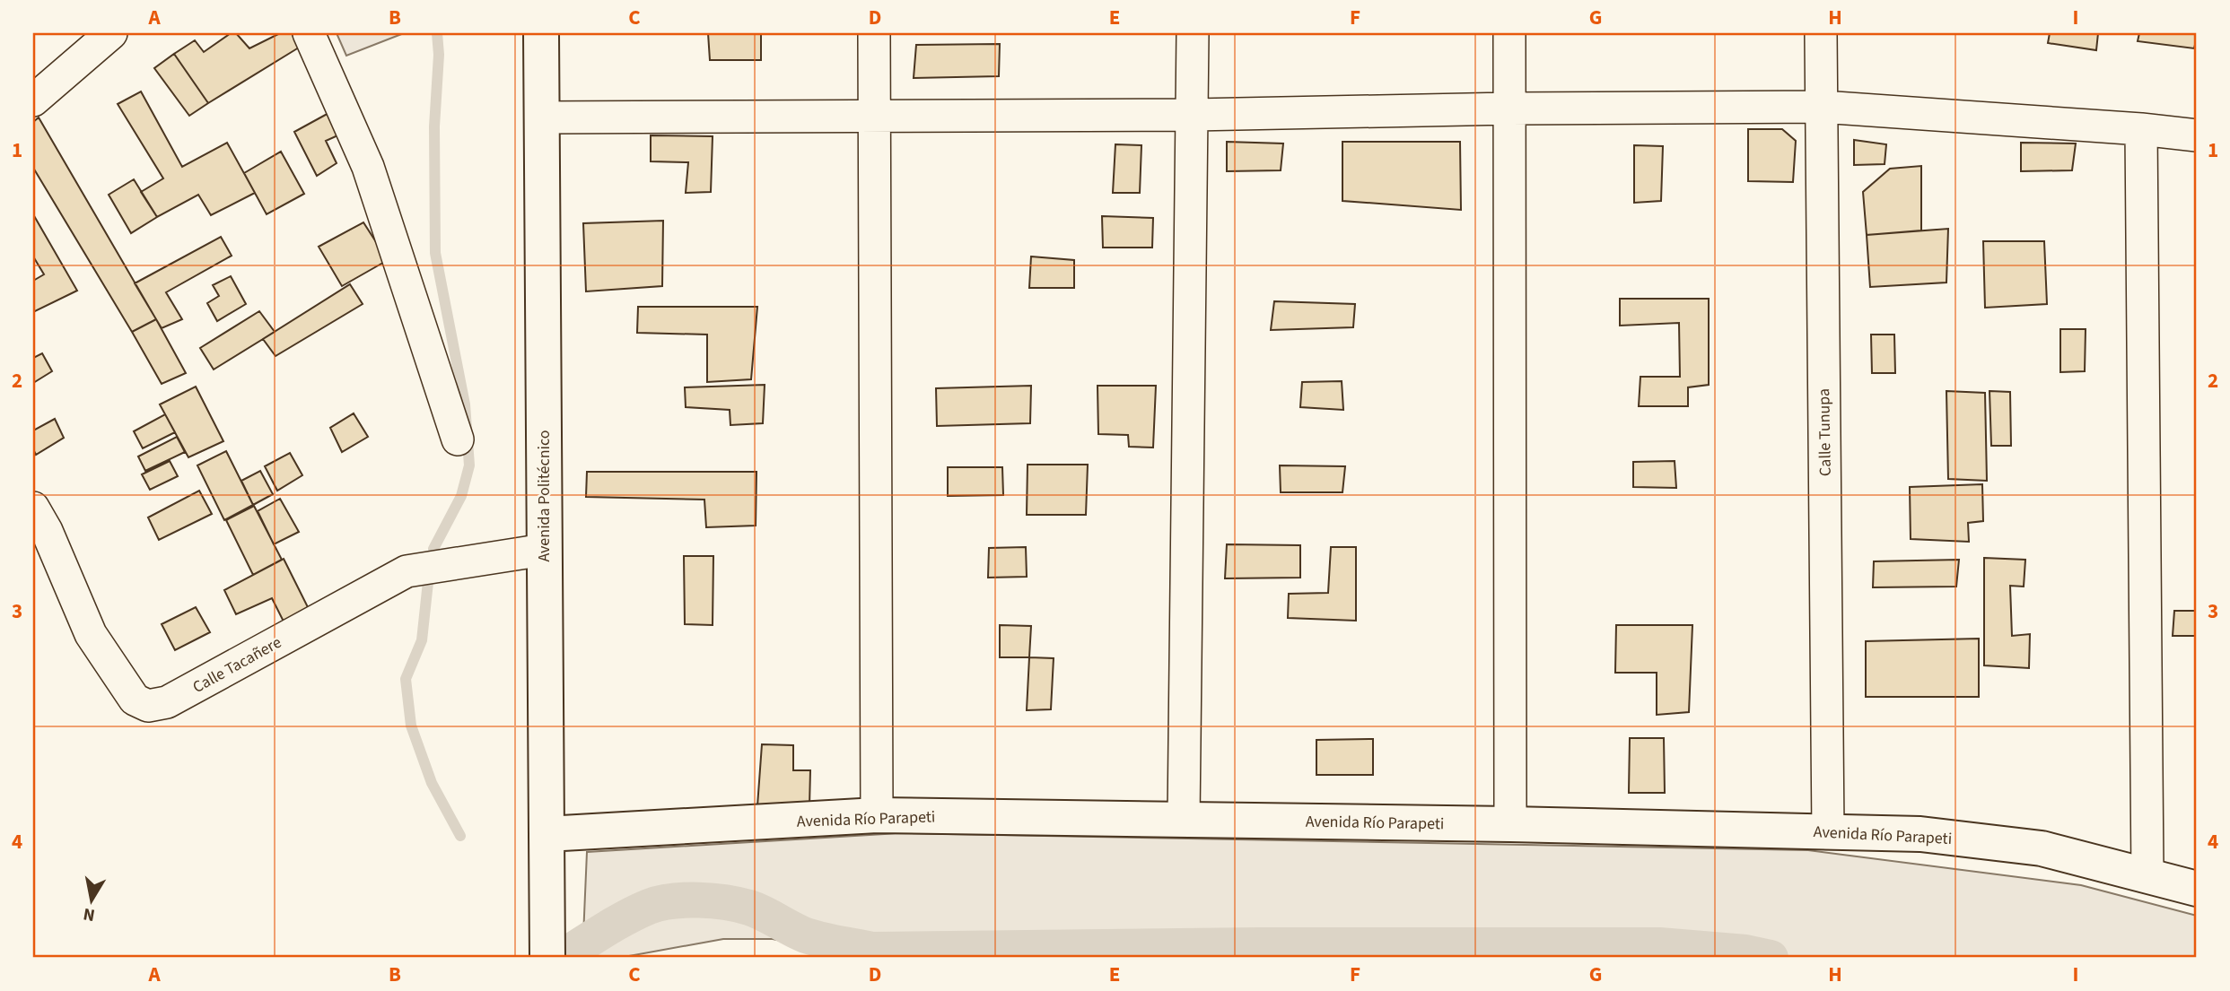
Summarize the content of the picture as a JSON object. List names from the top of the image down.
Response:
{
  "streets": {
    "main road": ["Avenida Politécnico", "Avenida Río Parapeti"],
    "street": ["Calle Tunupa", "Calle Tacañere"]
  },
  "crossings": [
    ["Calle Tunupa", "Avenida Río Parapeti"],
    ["Avenida Politécnico", "Calle Tacañere"],
    ["Avenida Politécnico", "Avenida Río Parapeti"]
  ],
  "north": "bottom",
  "grid": {
    "columns": [
      "A",
      "B",
      "C",
      "D",
      "E",
      "F",
      "G",
      "H",
      "I"
    ],
    "rows": [
      "1",
      "2",
      "3",
      "4"
    ]
  }
}
